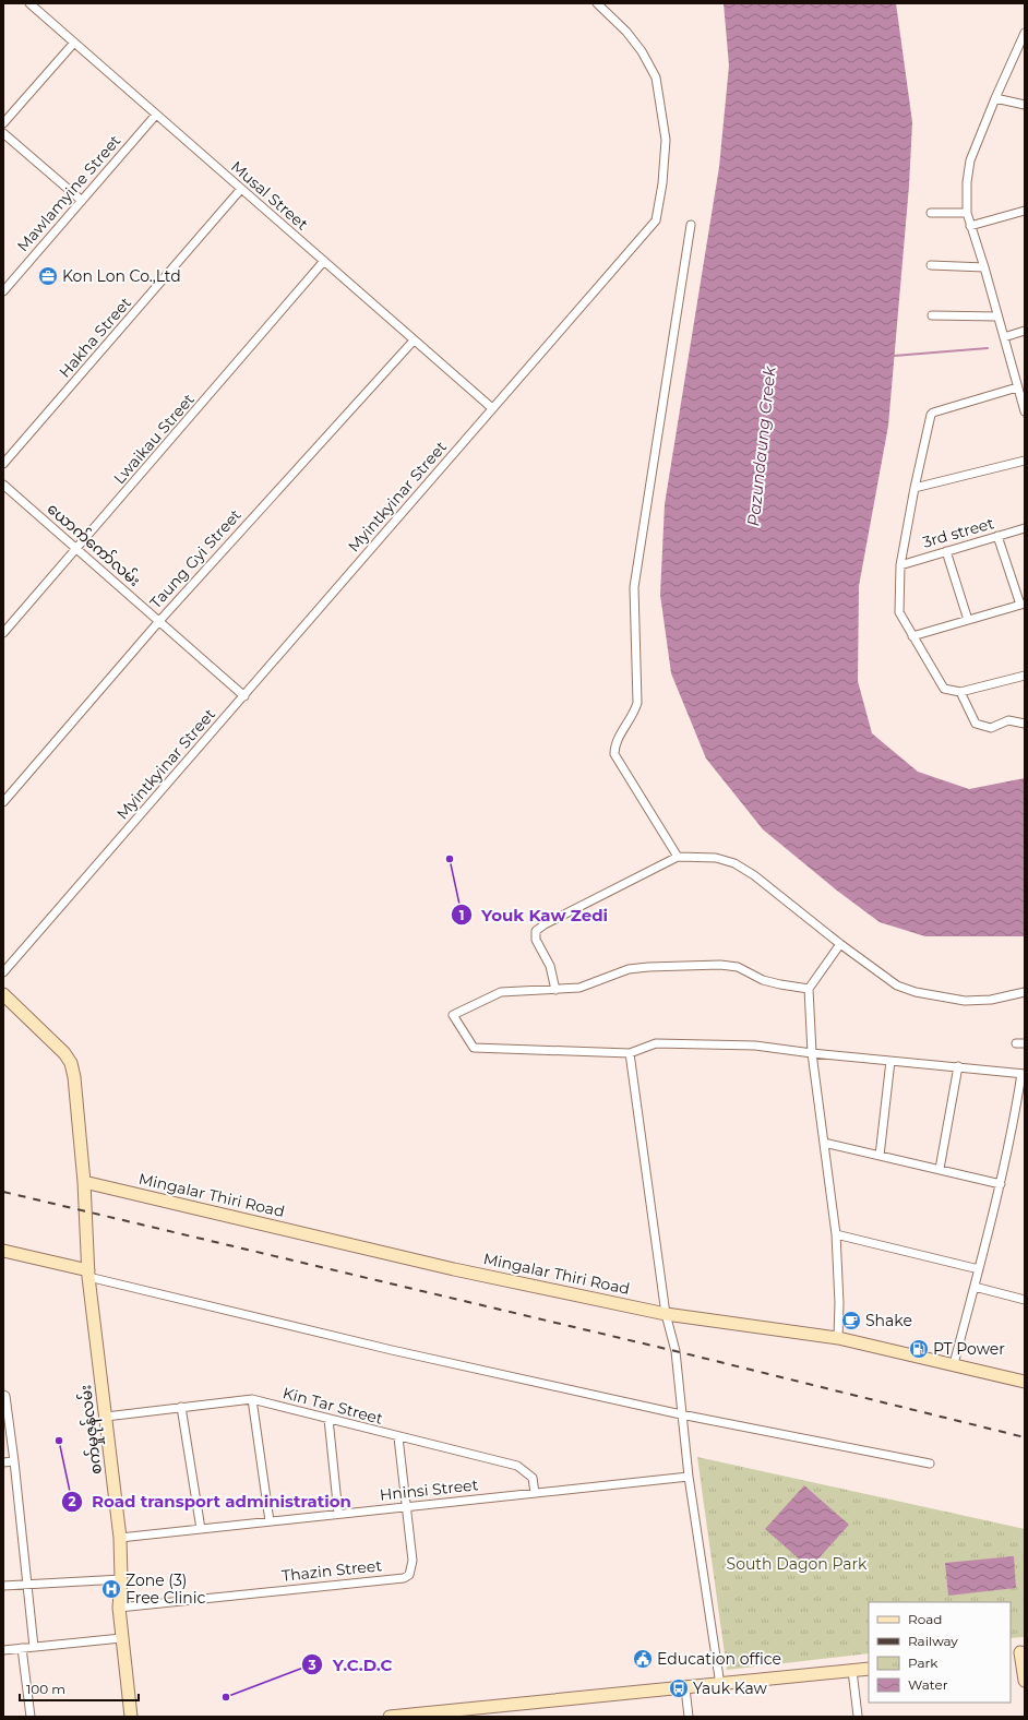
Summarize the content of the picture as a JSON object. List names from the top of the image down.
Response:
{
  "streets": {
    "street": [
      "Mawlamyine Street",
      "Musal Street",
      "Hakha Street",
      "Lwaikau Street",
      "Myintkyinar Street",
      "3rd street",
      "ယောက်ကော်လမ်း",
      "Taung Gyi Street",
      "Mingalar Thiri Road",
      "Kin Tar Street",
      "စက်မှုဇုန်လမ်း",
      "Hninsi Street",
      "Thazin Street"
    ]
  },
  "crossings": [
    ["Mawlamyine Street", "Musal Street"],
    ["Musal Street", "Hakha Street"],
    ["Musal Street", "Lwaikau Street"],
    ["Musal Street", "Myintkyinar Street"],
    ["Musal Street", "Taung Gyi Street"],
    ["Lwaikau Street", "ယောက်ကော်လမ်း"],
    ["Myintkyinar Street", "ယောက်ကော်လမ်း"],
    ["ယောက်ကော်လမ်း", "Taung Gyi Street"],
    ["Mingalar Thiri Road", "စက်မှုဇုန်လမ်း"],
    ["Kin Tar Street", "စက်မှုဇုန်လမ်း"],
    ["Kin Tar Street", "Hninsi Street"],
    ["Kin Tar Street", "Thazin Street"],
    ["စက်မှုဇုန်လမ်း", "Hninsi Street"],
    ["စက်မှုဇုန်လမ်း", "Thazin Street"],
    ["Hninsi Street", "Thazin Street"]
  ],
  "water": ["Pazundaung Creek"],
  "parks": ["South Dagon Park"],
  "places": {
    "office": ["Kon Lon Co.,Ltd"],
    "other": ["Youk Kaw Zedi", "Road transport administration", "Y.C.D.C"],
    "cafe": ["Shake"],
    "fuel station": ["PT Power"],
    "hospital": ["Zone (3) Free Clinic"],
    "public building": ["Education office"],
    "bus stop": ["Yauk Kaw"]
  },
  "legend": [
    "Road",
    "Railway",
    "Park",
    "Water"
  ],
  "scale_bar": "100 m"
}
